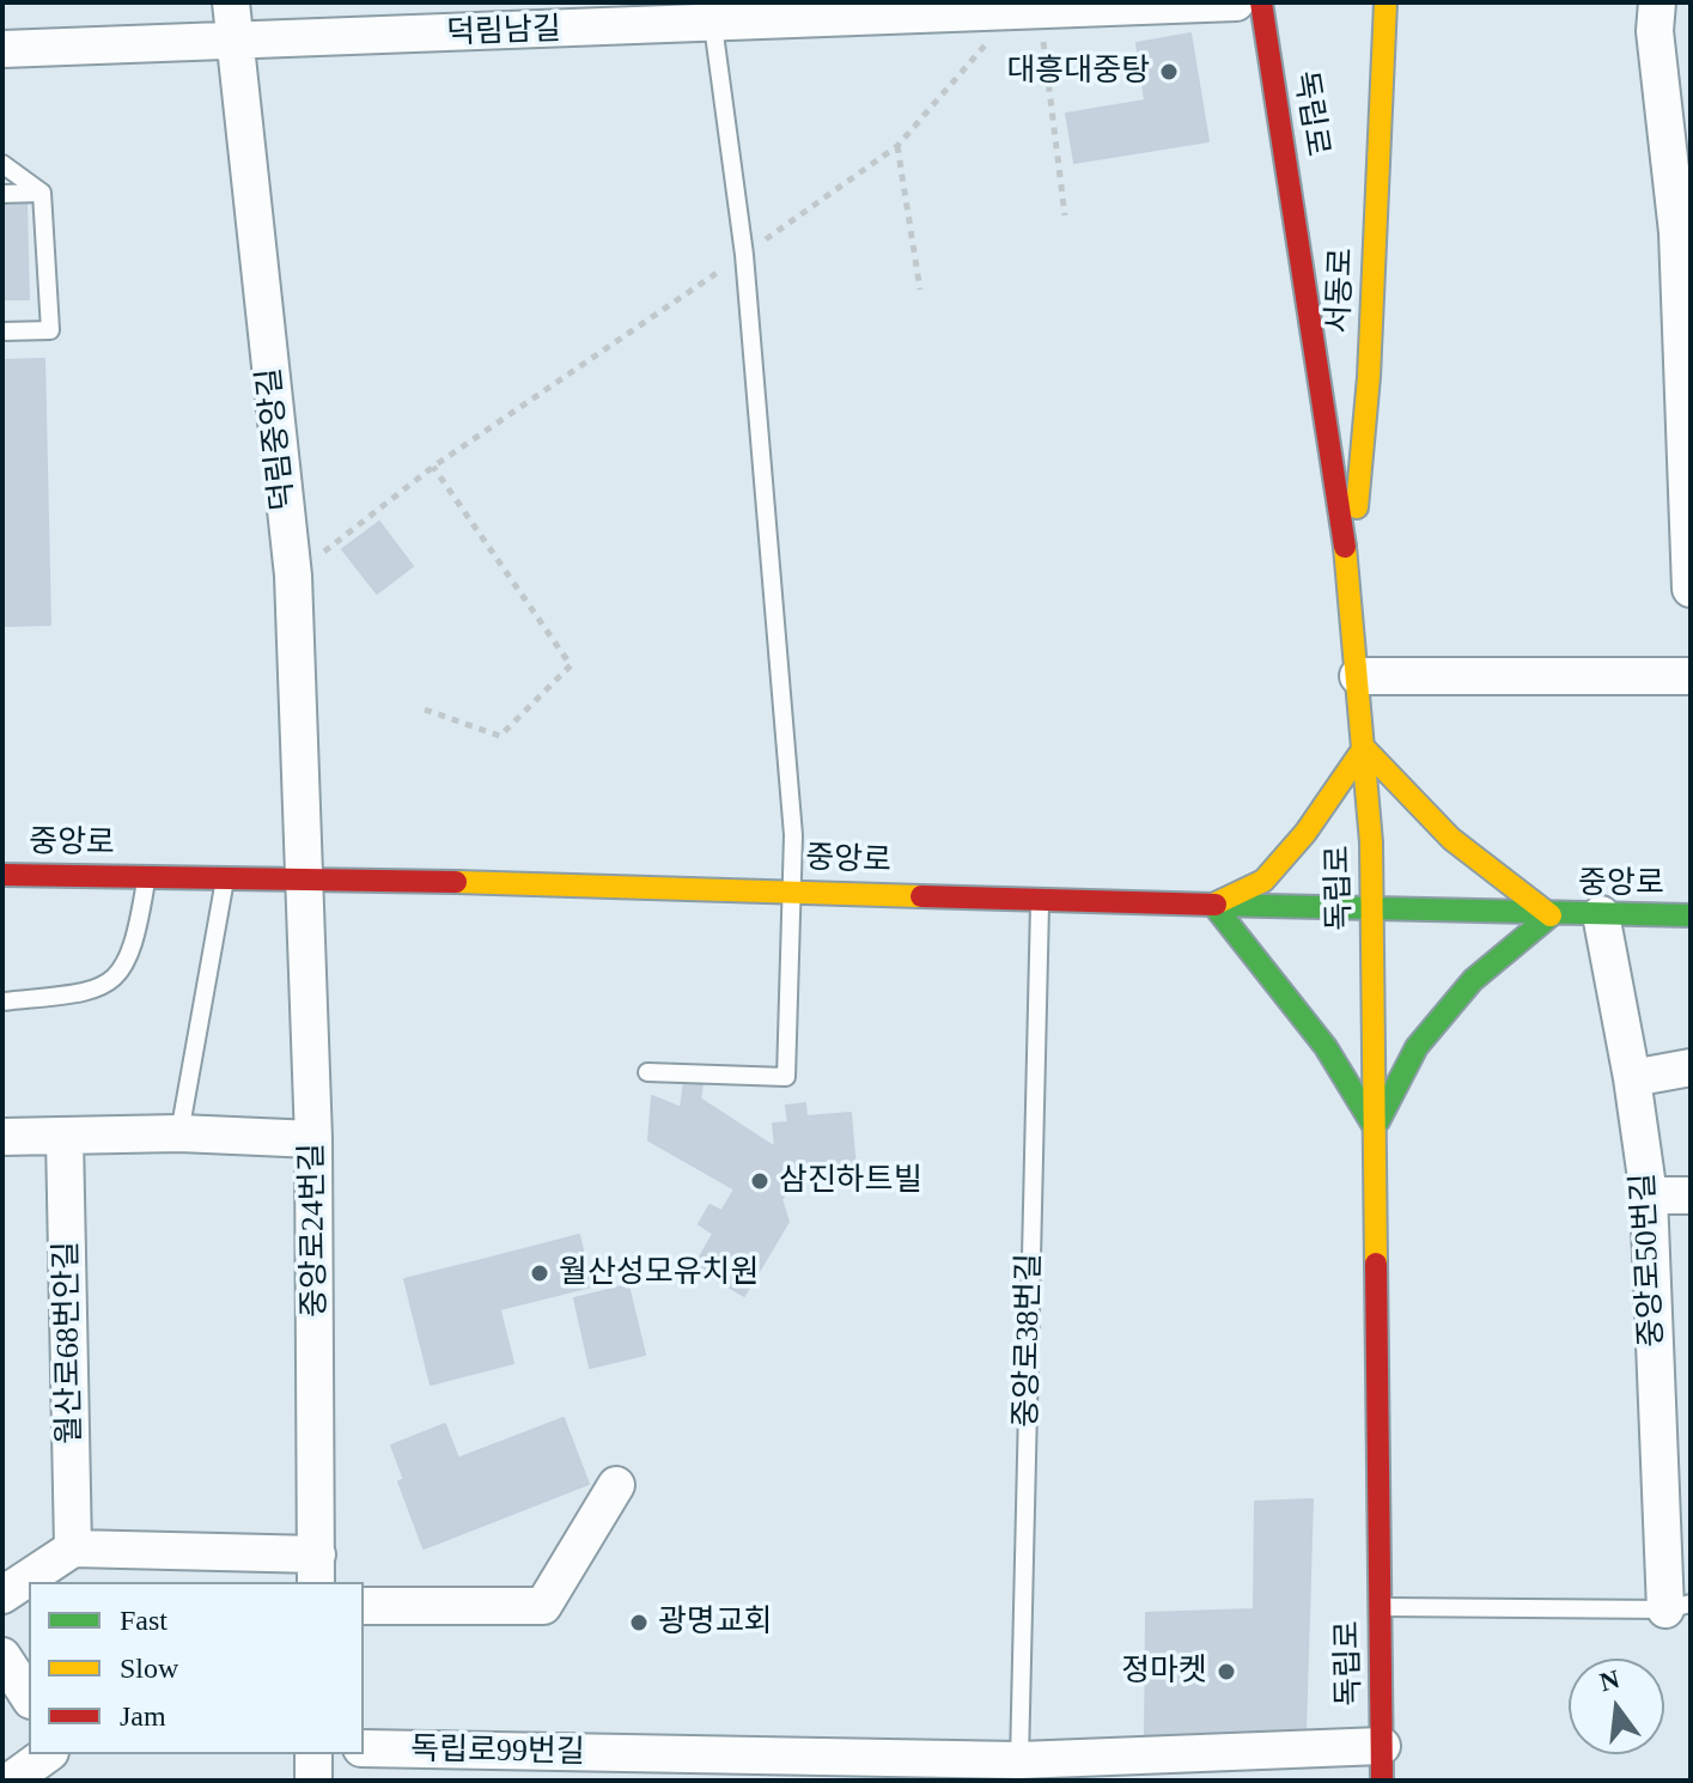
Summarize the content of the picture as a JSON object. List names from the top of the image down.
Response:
{
  "streets": {
    "main road": ["독립로", "서동로", "중앙로"],
    "street": [
      "덕림남길",
      "덕림중앙길",
      "중앙로24번길",
      "중앙로50번길",
      "월산로68번안길",
      "독립로99번길"
    ],
    "lane": ["중앙로38번길"]
  },
  "crossings": [
    ["덕림남길", "덕림중앙길"],
    ["독립로", "서동로"],
    ["독립로", "중앙로"],
    ["독립로", "독립로99번길"],
    ["덕림중앙길", "중앙로"],
    ["덕림중앙길", "중앙로24번길"],
    ["중앙로", "중앙로24번길"],
    ["중앙로", "중앙로50번길"],
    ["중앙로", "중앙로38번길"],
    ["중앙로38번길", "독립로99번길"]
  ],
  "places": [
    "대흥대중탕",
    "삼진하트빌",
    "월산성모유치원",
    "광명교회",
    "정마켓"
  ],
  "legend": ["Fast", "Slow", "Jam"],
  "north": "top"
}
